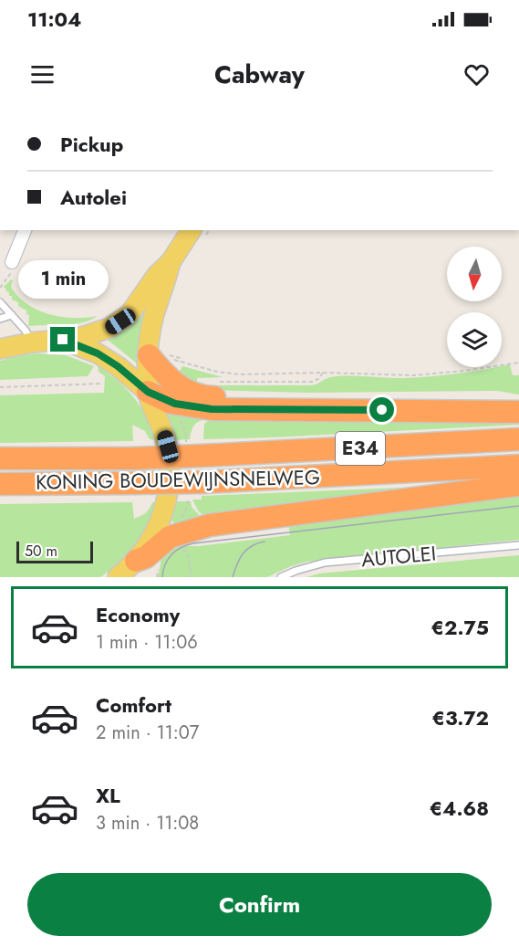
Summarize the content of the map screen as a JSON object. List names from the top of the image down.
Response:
{
  "streets": {
    "highway": ["E34", "KONING BOUDEWIJNSNELWEG"],
    "lane": ["AUTOLEI"]
  },
  "scale_bar": "50 m",
  "north": "bottom",
  "page": {
    "status": "11:04",
    "header": "Cabway",
    "banner": ["Pickup", "Autolei"],
    "bubble": "1 min",
    "scale": "50 m",
    "list": [
      {
        "name": "Economy",
        "note": "1 min · 11:06",
        "value": "€2.75"
      },
      {
        "name": "Comfort",
        "note": "2 min · 11:07",
        "value": "€3.72"
      },
      {
        "name": "XL",
        "note": "3 min · 11:08",
        "value": "€4.68"
      }
    ],
    "buttons": "Confirm"
  }
}
